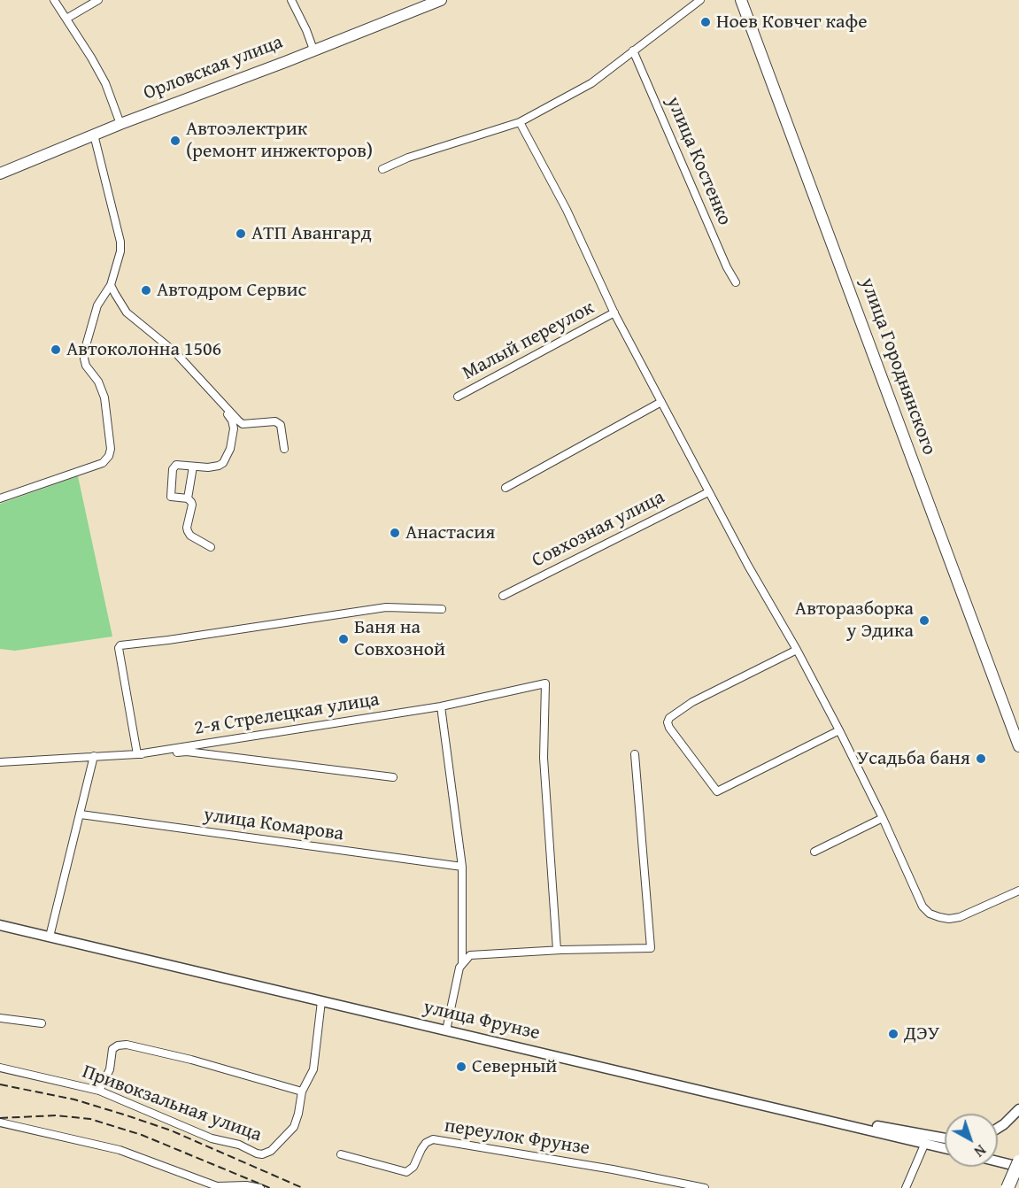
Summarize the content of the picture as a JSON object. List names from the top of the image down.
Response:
{
  "streets": {
    "main road": ["Орловская улица", "улица Городнянского"],
    "street": [
      "улица Костенко",
      "Малый переулок",
      "Совхозная улица",
      "2-я Стрелецкая улица",
      "улица Комарова",
      "улица Фрунзе",
      "Привокзальная улица",
      "переулок Фрунзе"
    ]
  },
  "places": [
    "Ноев Ковчег кафе",
    "Автоэлектрик (ремонт инжекторов)",
    "АТП Авангард",
    "Автодром Сервис",
    "Автоколонна 1506",
    "Анастасия",
    "Авторазборка у Эдика",
    "Баня на Совхозной",
    "Усадьба баня",
    "ДЭУ",
    "Северный"
  ],
  "north": "bottom right"
}
